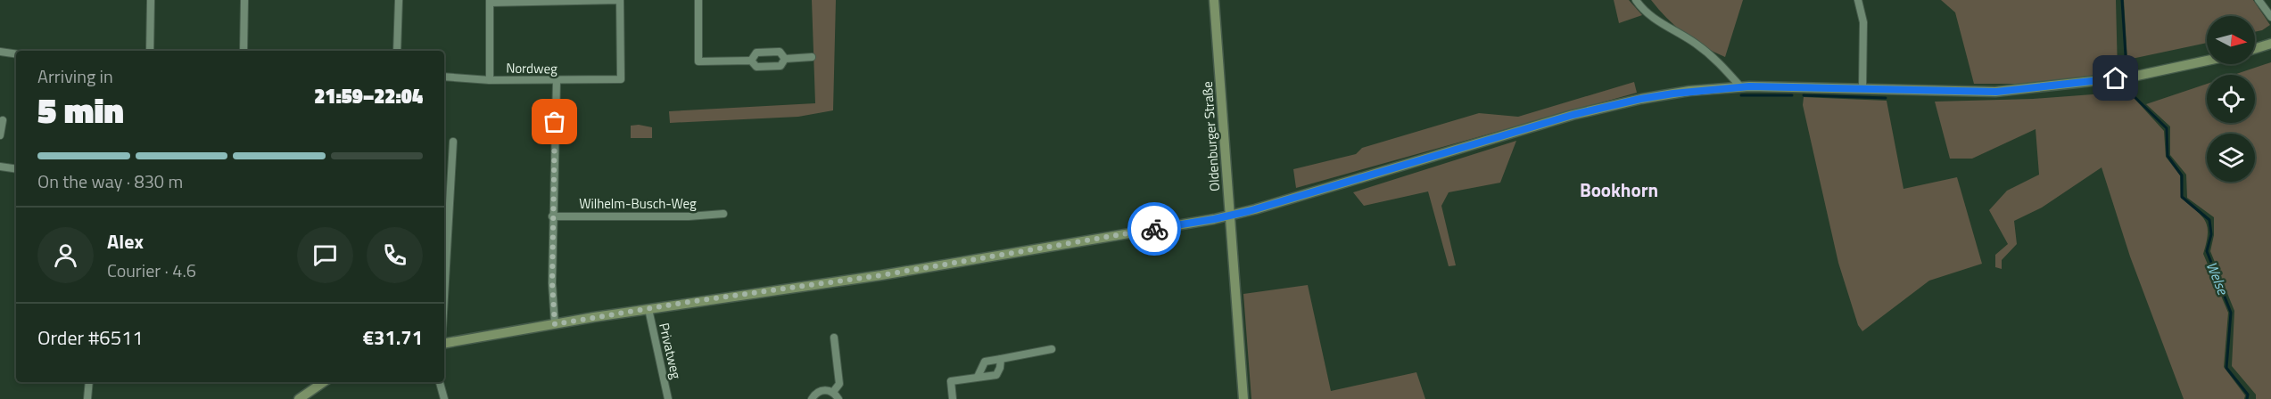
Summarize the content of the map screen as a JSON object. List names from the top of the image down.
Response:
{
  "streets": {
    "main road": ["Oldenburger Straße"],
    "street": ["Nordweg", "Wilhelm-Busch-Weg", "Privatweg"]
  },
  "districts": ["Bookhorn"],
  "water": ["Welse"],
  "north": "right",
  "page": {
    "heading": ["5 min", "Arriving in", "21:59–22:04"],
    "panel": [
      "Alex",
      "Courier · 4.6",
      "Order #6511",
      "€31.71"
    ],
    "bar": "On the way · 830 m"
  }
}
